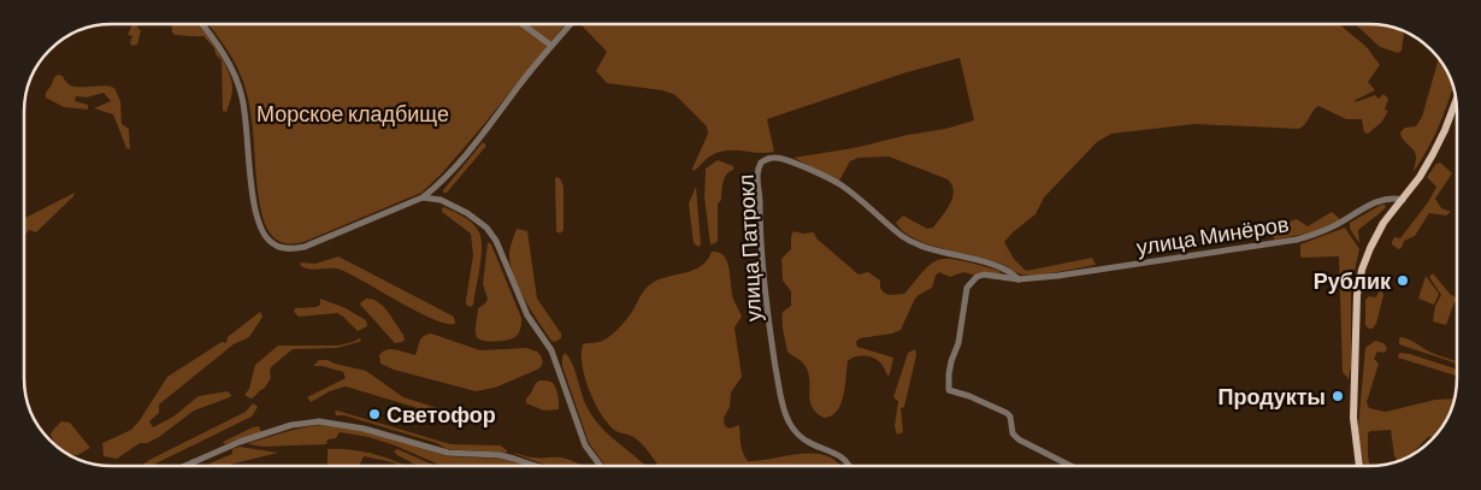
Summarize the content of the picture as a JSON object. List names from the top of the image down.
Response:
{
  "streets": {
    "street": ["улица Минёров", "улица Патрокл"]
  },
  "crossings": [
    ["улица Минёров", "улица Патрокл"]
  ],
  "parks": ["Морское кладбище"],
  "places": ["Рублик", "Продукты", "Светофор"]
}
